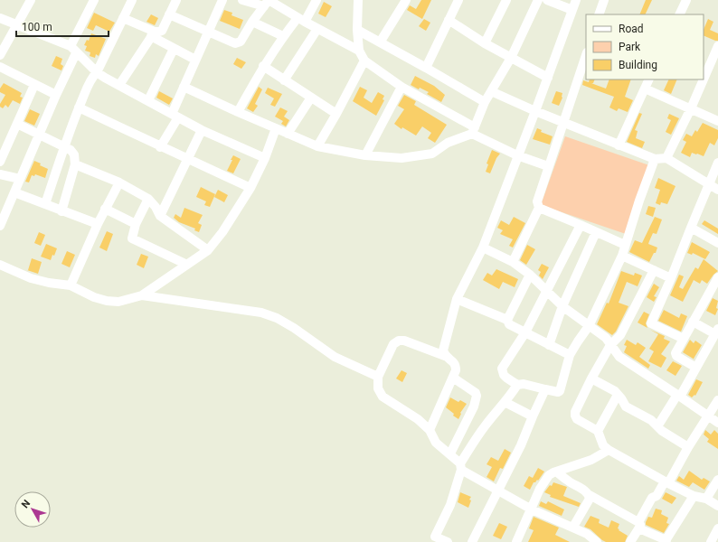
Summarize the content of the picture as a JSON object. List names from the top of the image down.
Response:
{
  "legend": ["Road", "Park", "Building"],
  "scale_bar": "100 m",
  "north": "top left"
}
